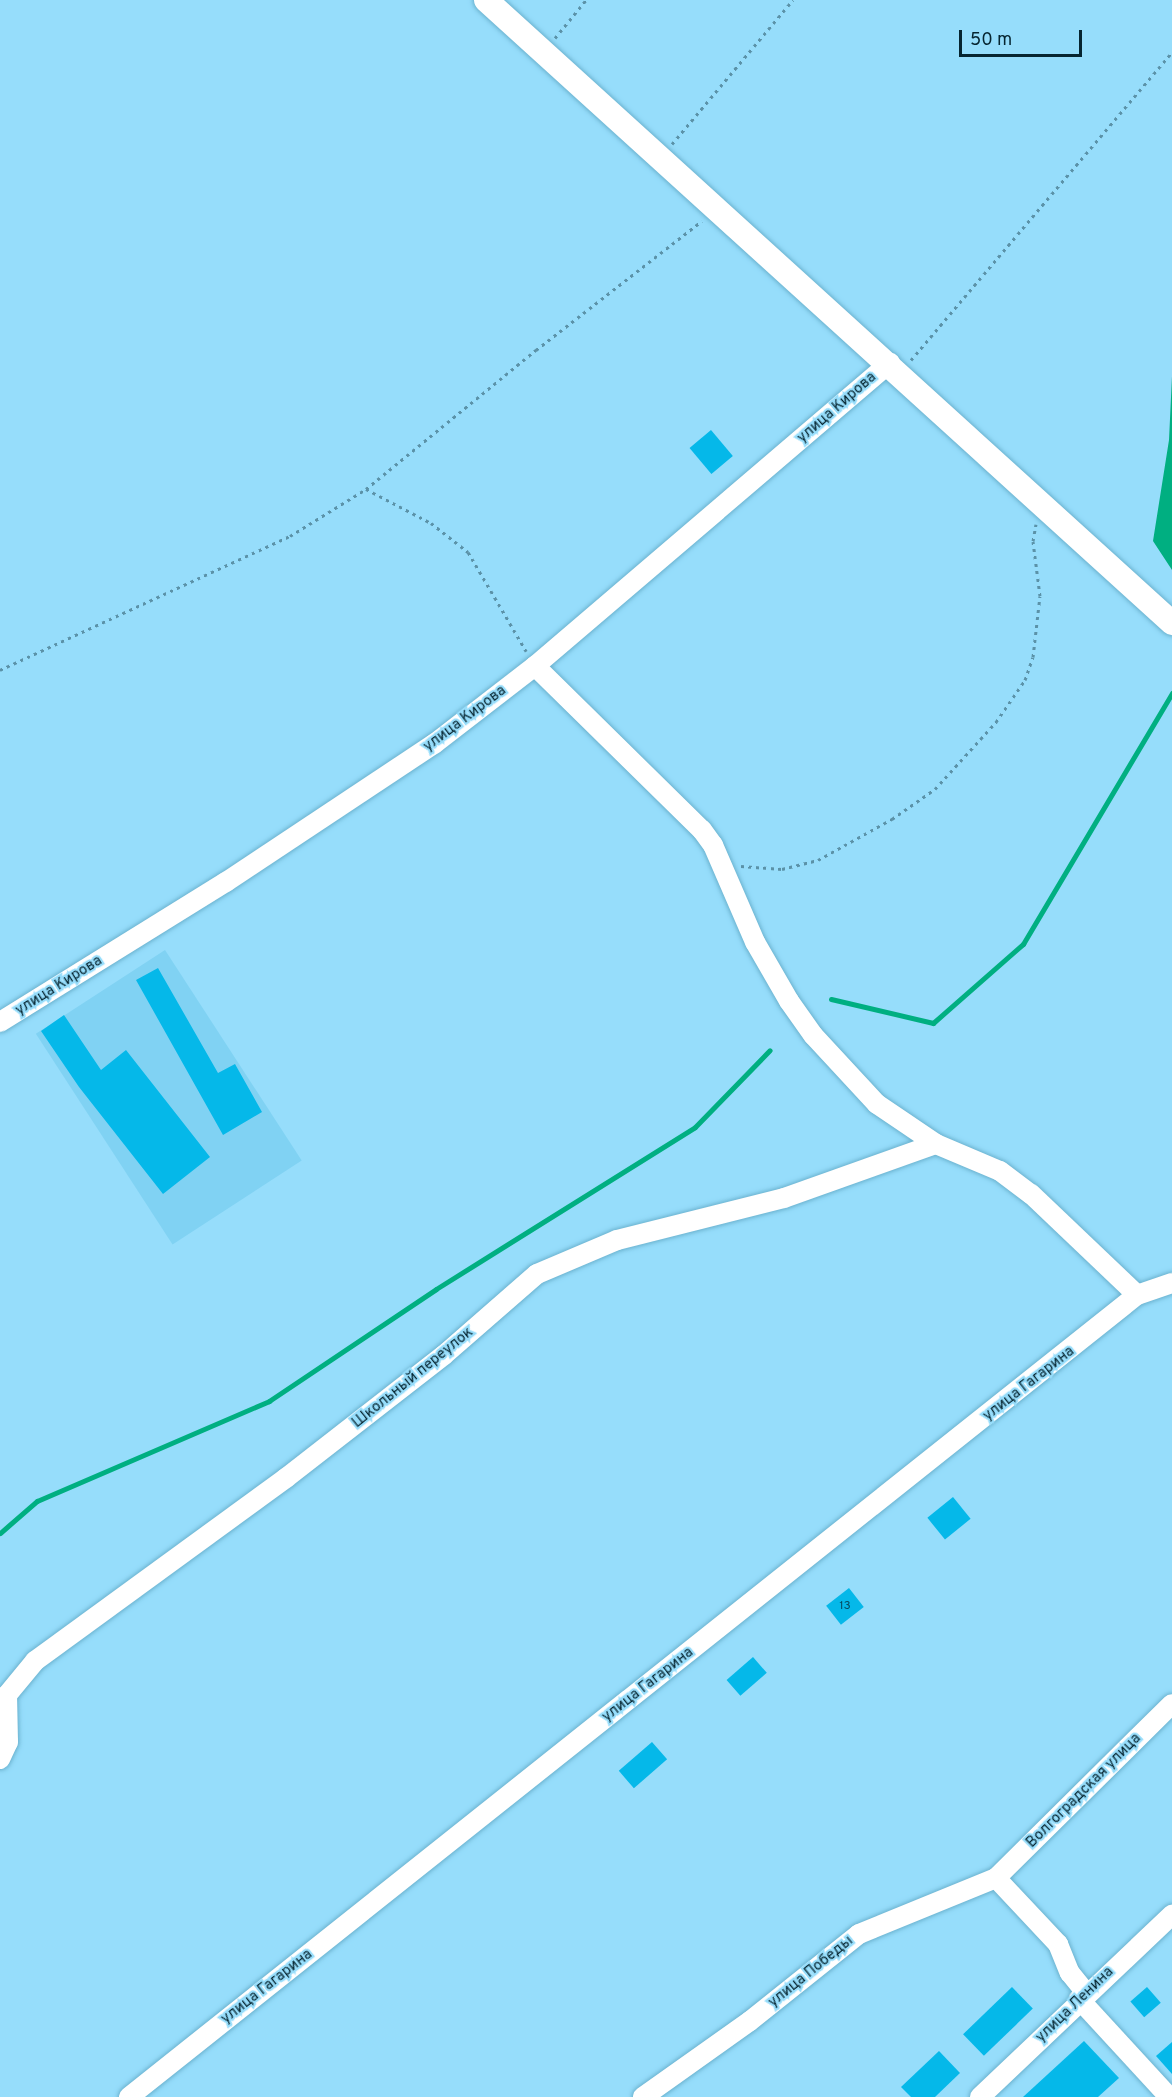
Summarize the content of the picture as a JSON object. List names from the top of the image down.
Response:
{
  "streets": {
    "street": [
      "улица Кирова",
      "Школьный переулок",
      "улица Гагарина",
      "Волгоградская улица",
      "улица Победы",
      "улица Ленина"
    ]
  },
  "crossings": [
    ["Волгоградская улица", "улица Победы"]
  ],
  "house_numbers": ["13"],
  "scale_bar": "50 m"
}
